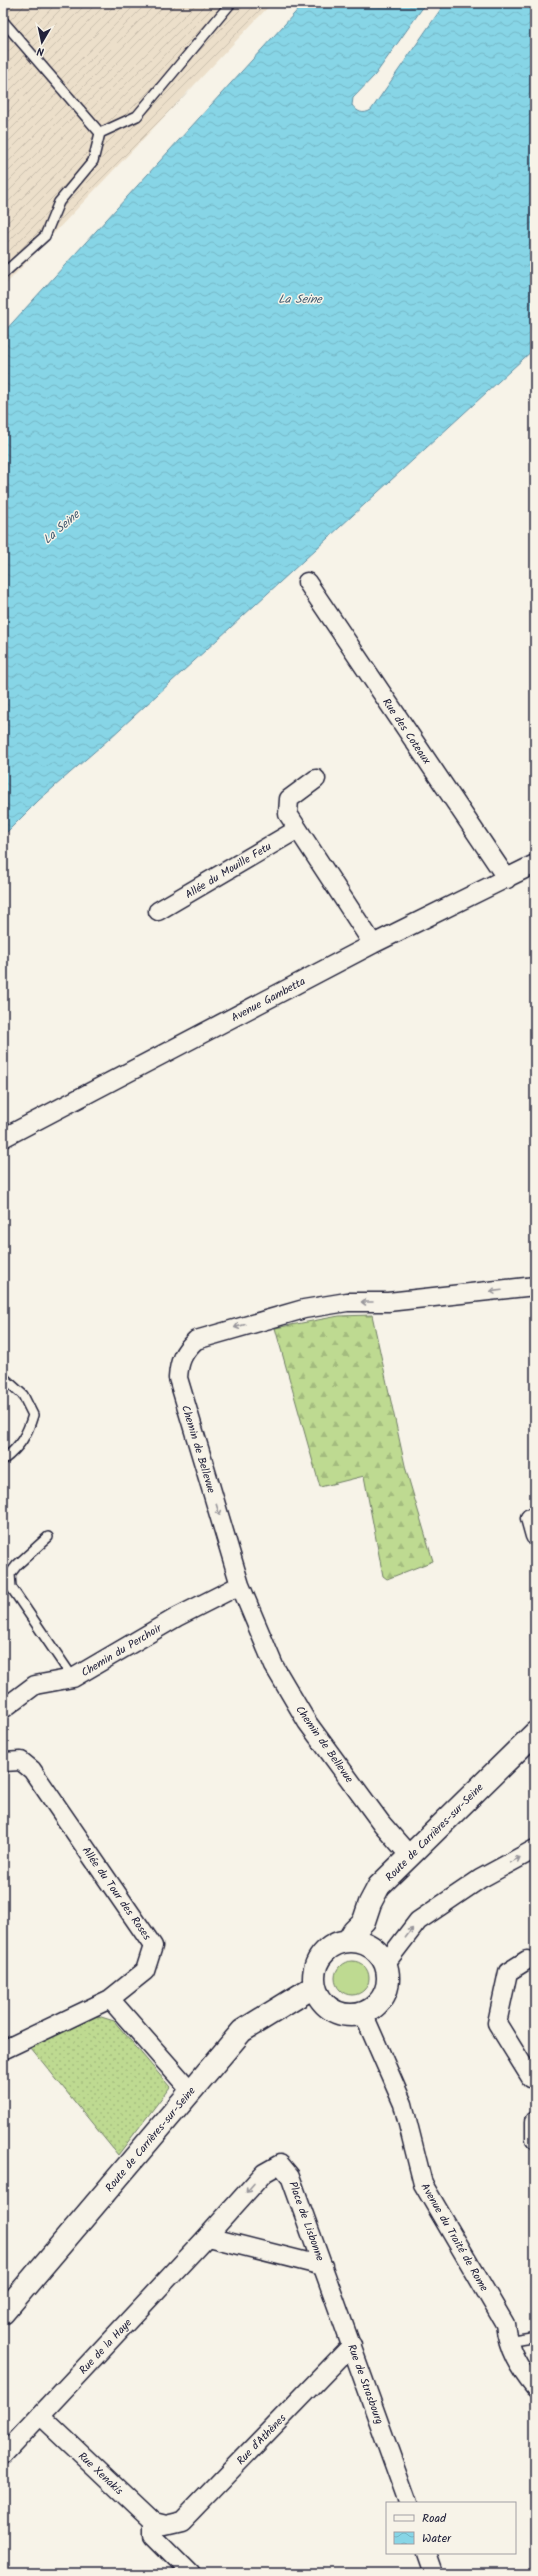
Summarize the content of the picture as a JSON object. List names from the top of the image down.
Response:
{
  "streets": {
    "street": [
      "Rue des Coteaux",
      "Allée du Mouille Fetu",
      "Avenue Gambetta",
      "Chemin de Bellevue",
      "Chemin du Perchoir",
      "Route de Carrières-sur-Seine",
      "Allée du Tour des Roses",
      "Place de Lisbonne",
      "Avenue du Traité de Rome",
      "Rue de la Haye",
      "Rue de Strasbourg",
      "Rue d'Athènes",
      "Rue Xenakis"
    ]
  },
  "crossings": [
    ["Rue des Coteaux", "Avenue Gambetta"],
    ["Chemin de Bellevue", "Chemin du Perchoir"],
    ["Chemin de Bellevue", "Route de Carrières-sur-Seine"],
    ["Route de Carrières-sur-Seine", "Avenue du Traité de Rome"],
    ["Place de Lisbonne", "Rue de la Haye"],
    ["Place de Lisbonne", "Rue de Strasbourg"],
    ["Rue de la Haye", "Rue Xenakis"],
    ["Rue de Strasbourg", "Rue d'Athènes"],
    ["Rue d'Athènes", "Rue Xenakis"]
  ],
  "water": ["La Seine"],
  "legend": ["Road", "Water"],
  "north": "bottom"
}
